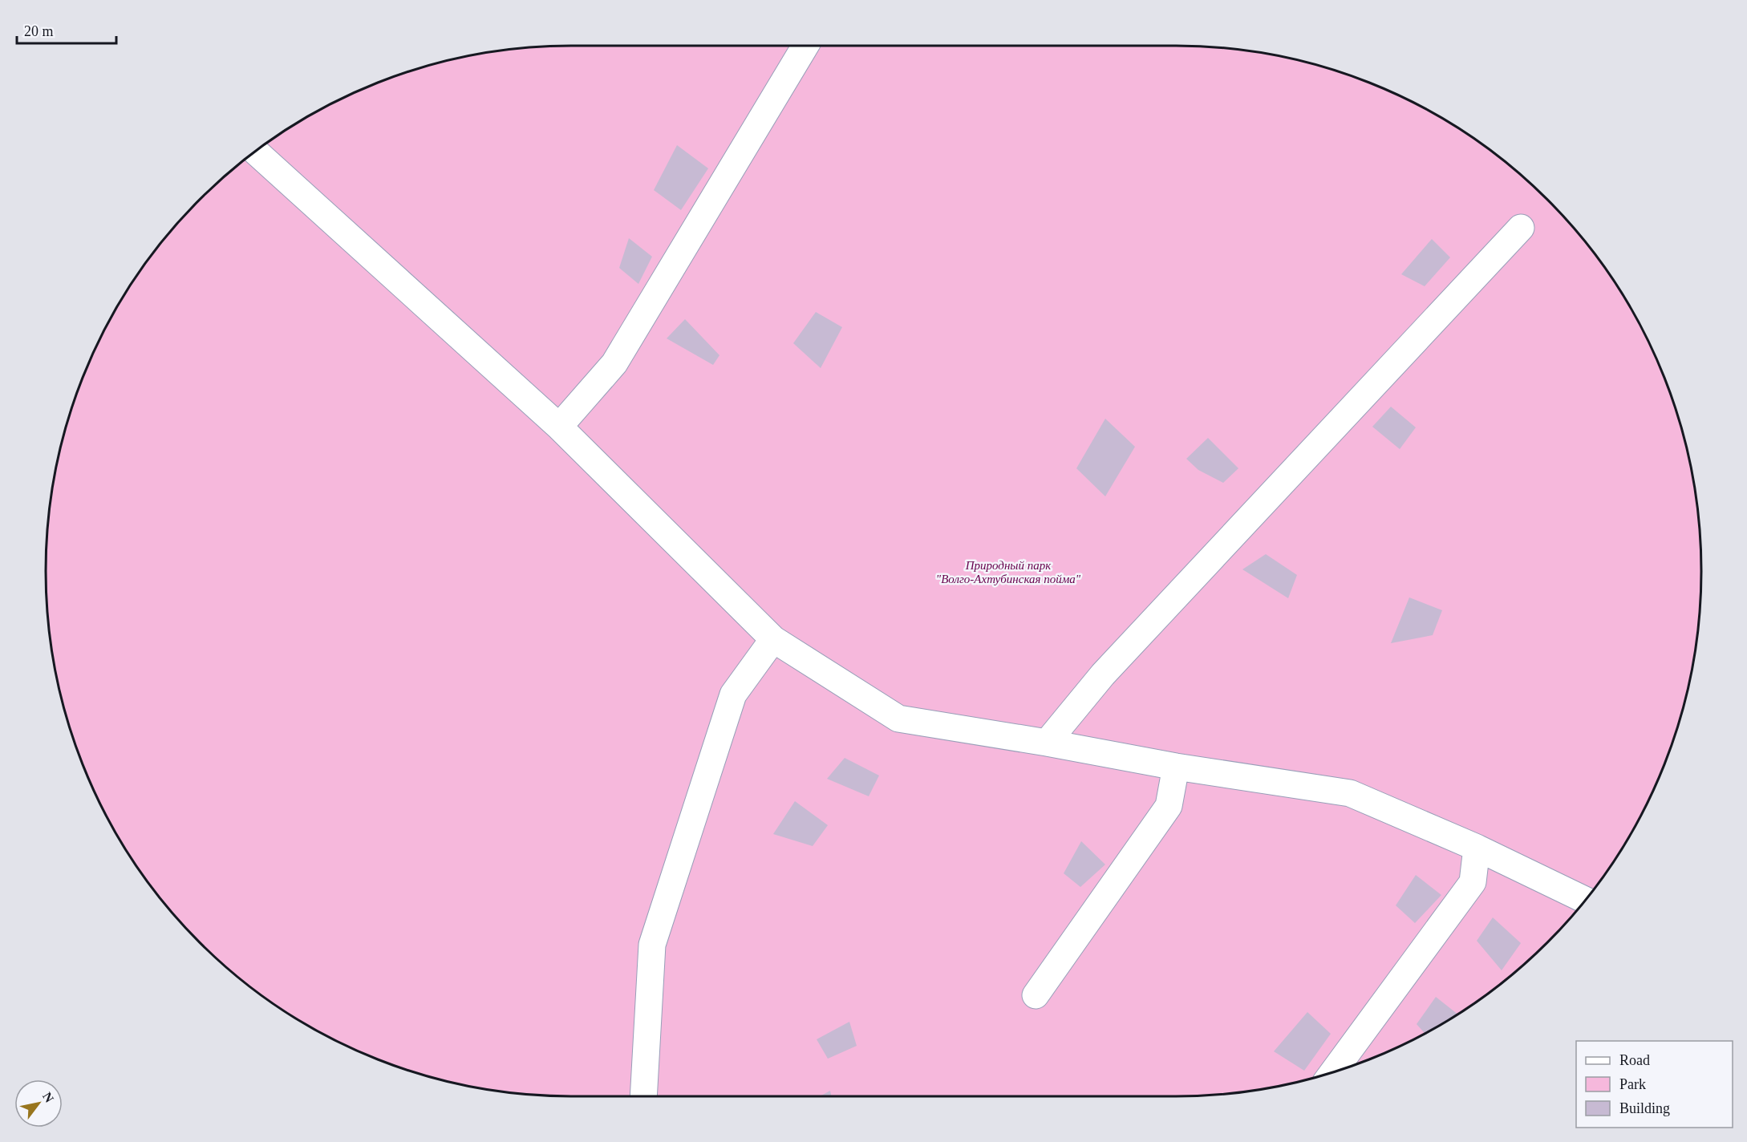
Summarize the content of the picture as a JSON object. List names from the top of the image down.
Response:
{
  "parks": ["Природный парк \"Волго-Ахтубинская пойма\""],
  "legend": ["Road", "Park", "Building"],
  "scale_bar": "20 m",
  "north": "top right"
}
